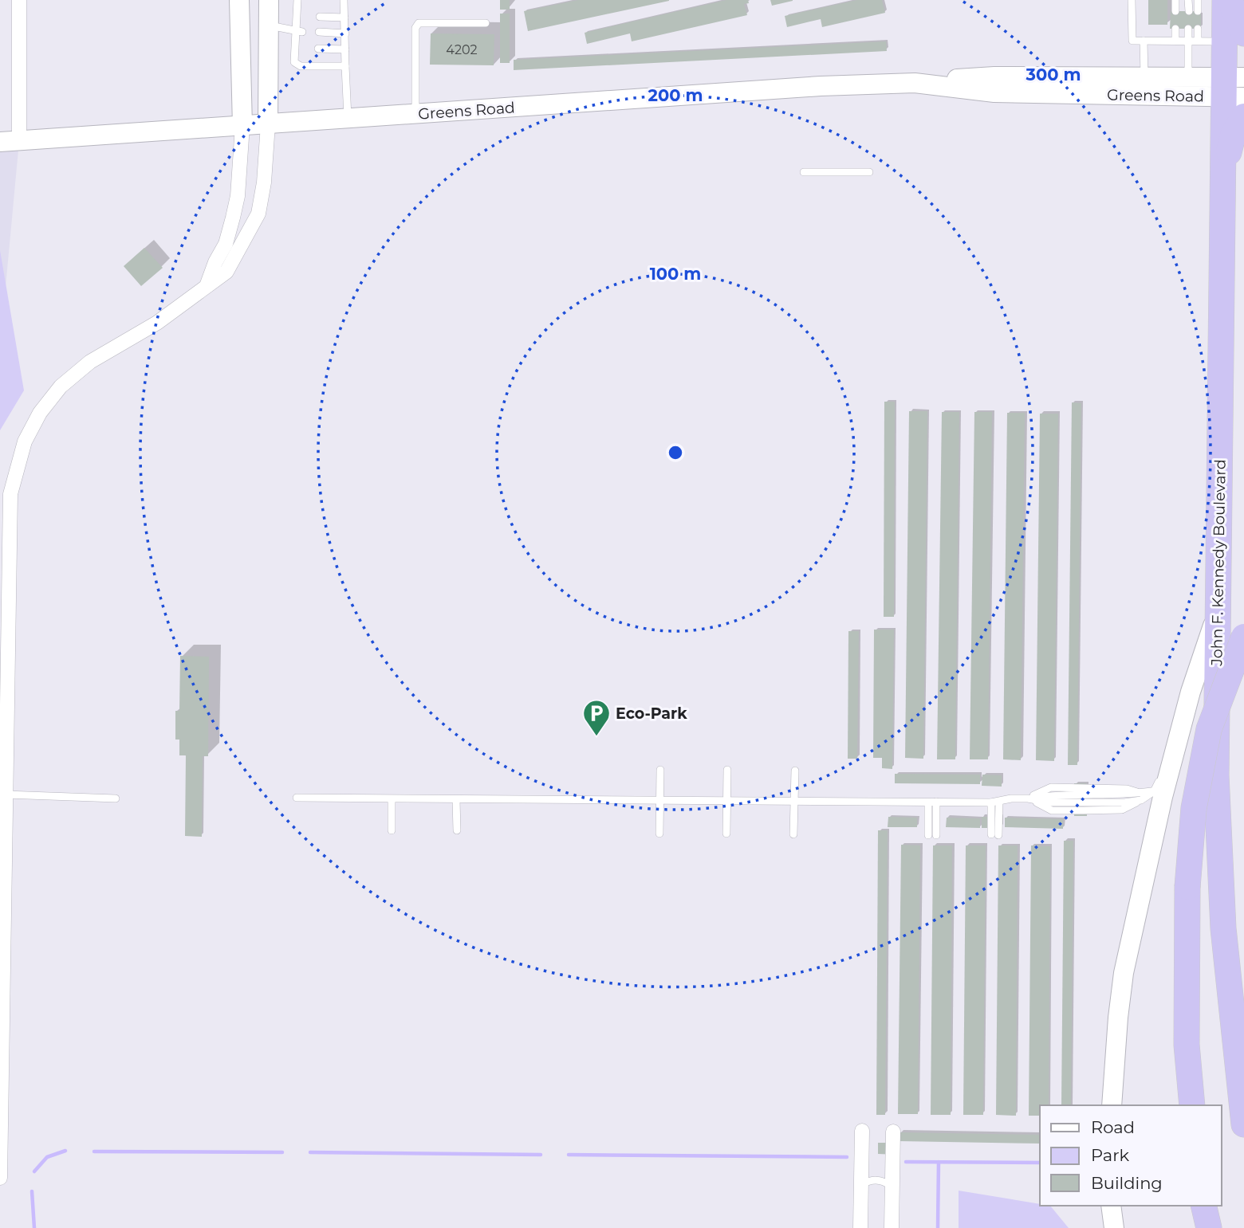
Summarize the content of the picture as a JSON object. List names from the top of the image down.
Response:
{
  "streets": {
    "highway": ["John F. Kennedy Boulevard"],
    "main road": ["Greens Road"]
  },
  "crossings": [
    ["Greens Road", "John F. Kennedy Boulevard"]
  ],
  "places": {
    "parking": ["Eco-Park"]
  },
  "house_numbers": ["4202"],
  "legend": ["Road", "Park", "Building"],
  "rings": ["300 m", "200 m", "100 m"]
}
